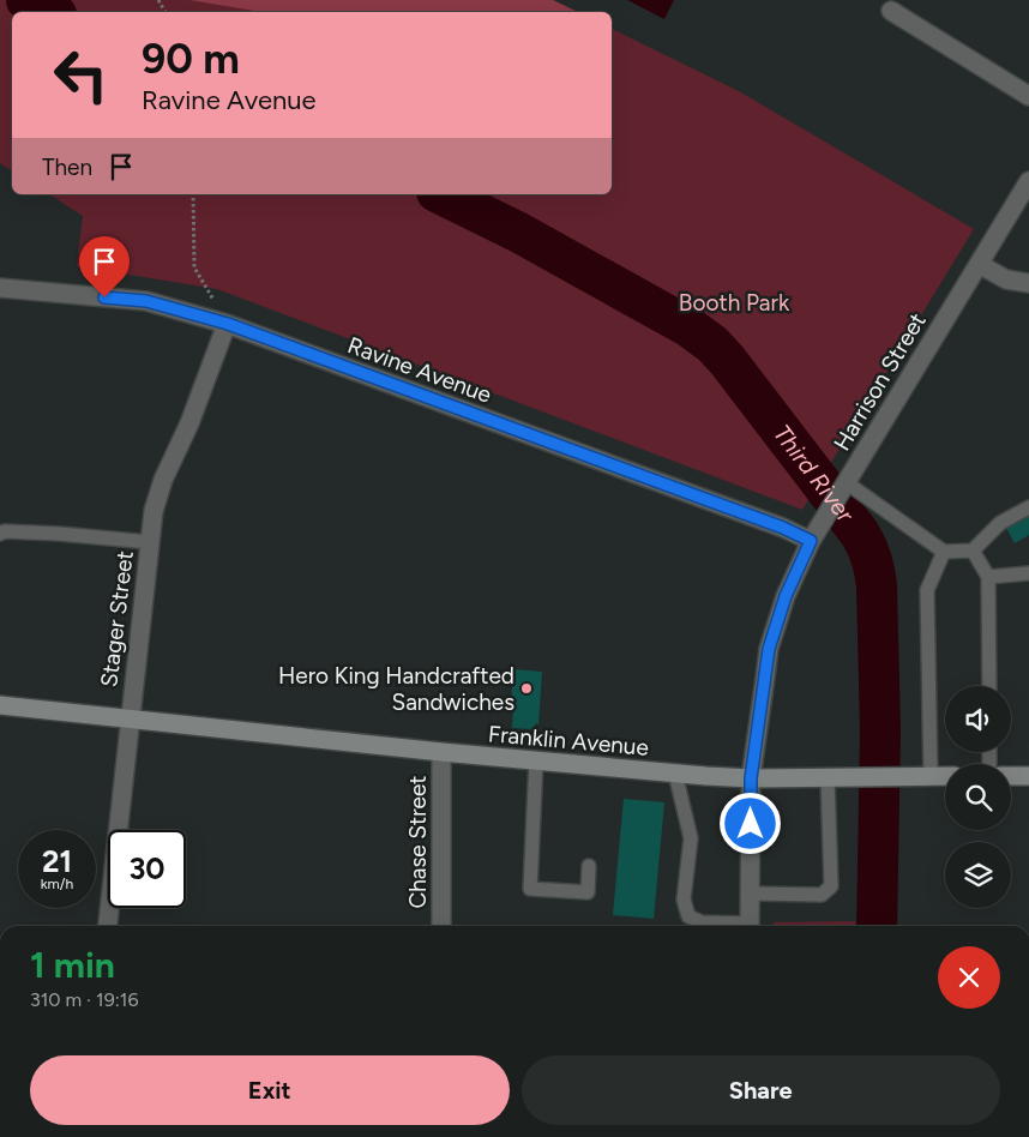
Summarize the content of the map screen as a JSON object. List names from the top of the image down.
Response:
{
  "streets": {
    "main road": ["Franklin Avenue"],
    "street": [
      "Ravine Avenue",
      "Harrison Street",
      "Stager Street",
      "Chase Street"
    ]
  },
  "crossings": [
    ["Ravine Avenue", "Harrison Street"],
    ["Ravine Avenue", "Stager Street"],
    ["Harrison Street", "Franklin Avenue"],
    ["Stager Street", "Franklin Avenue"],
    ["Franklin Avenue", "Chase Street"]
  ],
  "water": ["Third River"],
  "parks": ["Booth Park"],
  "places": ["Hero King Handcrafted Sandwiches"],
  "page": {
    "turn": ["90 m", "Ravine Avenue"],
    "then": "Then",
    "speed": "21 km/h",
    "limit": "30",
    "heading": ["1 min", "310 m · 19:16"],
    "buttons": ["Exit", "Share"]
  }
}
